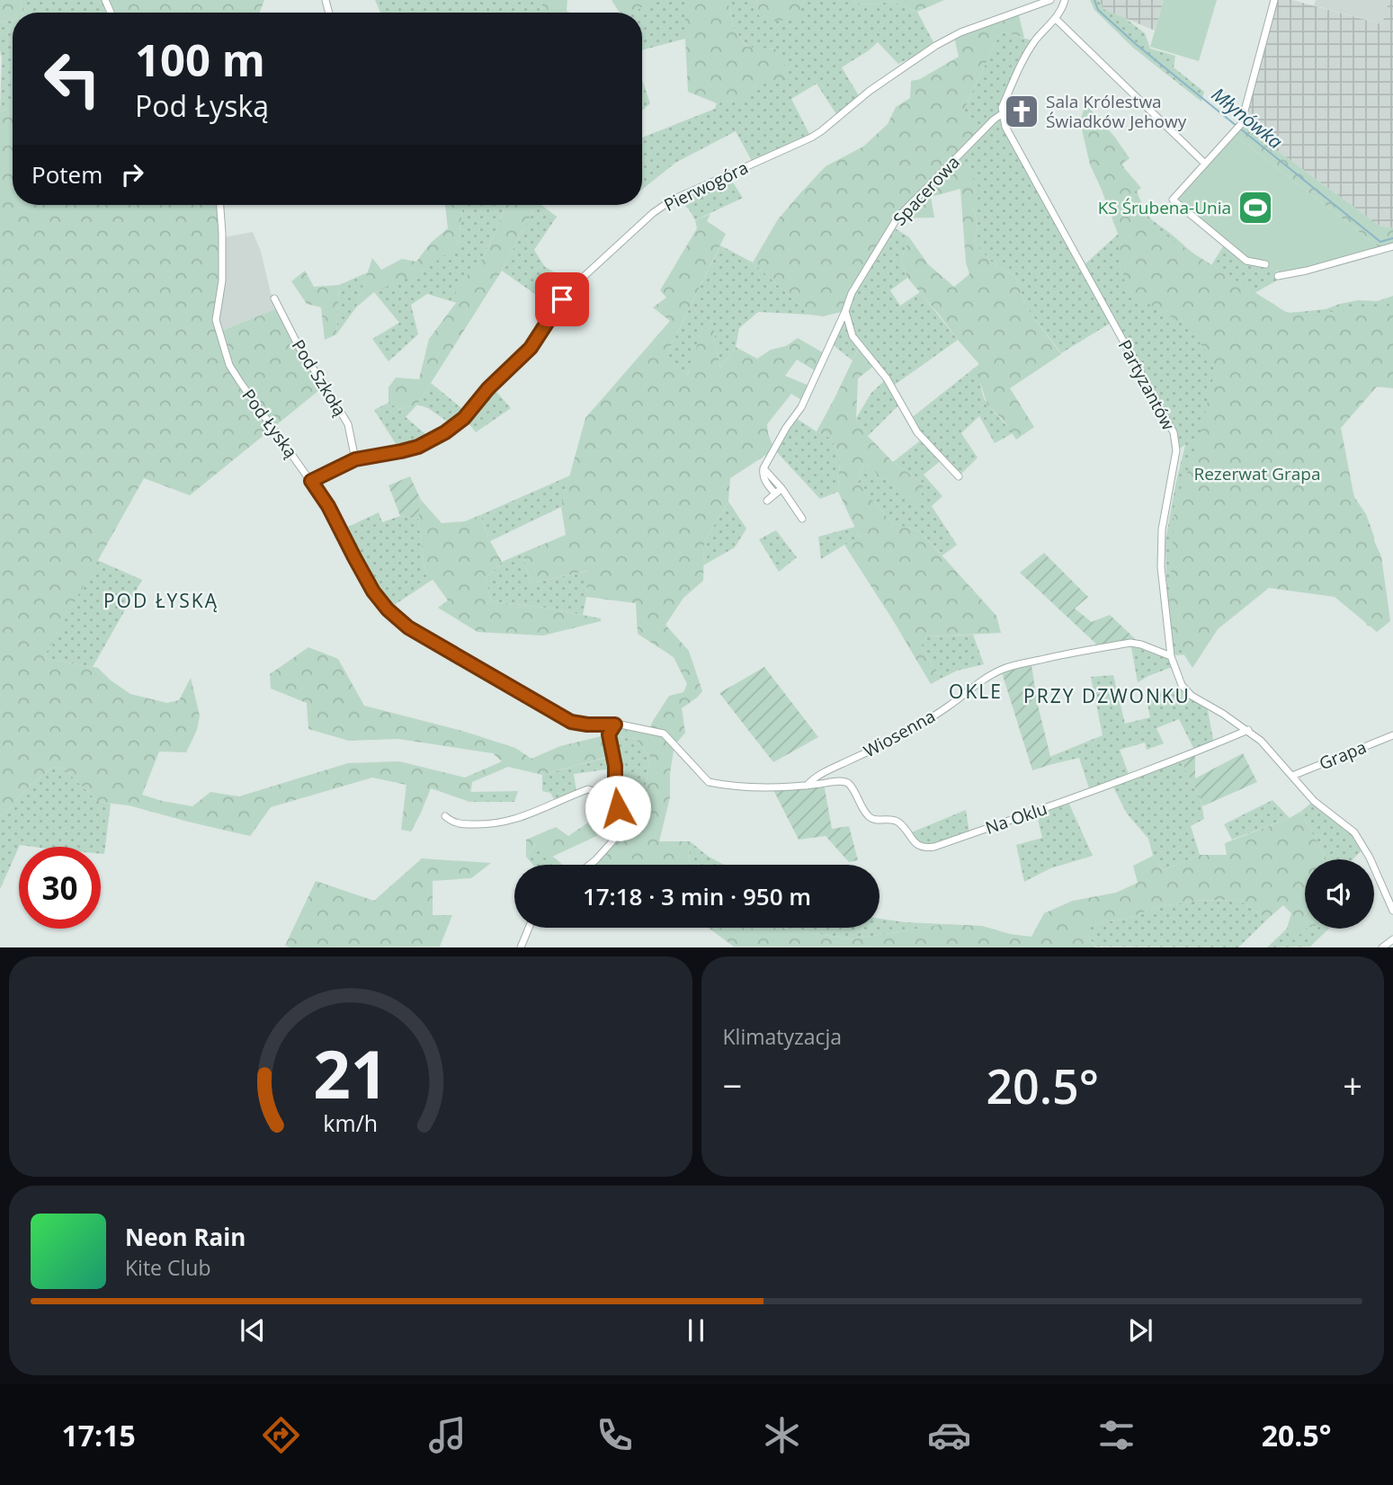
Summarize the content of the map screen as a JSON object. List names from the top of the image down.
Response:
{
  "streets": {
    "street": [
      "Pierwogóra",
      "Spacerowa",
      "Pod Szkołą",
      "Partyzantów",
      "Pod Łyską",
      "Wiosenna",
      "Grapa",
      "Na Oklu"
    ]
  },
  "crossings": [
    ["Pierwogóra", "Pod Szkołą"],
    ["Pierwogóra", "Pod Łyską"],
    ["Spacerowa", "Partyzantów"],
    ["Partyzantów", "Wiosenna"],
    ["Partyzantów", "Grapa"],
    ["Partyzantów", "Na Oklu"],
    ["Pod Łyską", "Wiosenna"],
    ["Pod Łyską", "Na Oklu"],
    ["Wiosenna", "Na Oklu"]
  ],
  "districts": ["POD ŁYSKĄ", "OKLE", "PRZY DZWONKU"],
  "water": ["Młynówka"],
  "parks": ["Rezerwat Grapa"],
  "places": {
    "church": ["Sala Królestwa Świadków Jehowy"],
    "sports": ["KS Śrubena-Unia"]
  },
  "page": {
    "turn": ["100 m", "Pod Łyską"],
    "then": "Potem",
    "limit": "30",
    "trip": "17:18 · 3 min · 950 m",
    "tile": "Klimatyzacja",
    "heat": ["−", "20.5°", "+"],
    "song": ["Neon Rain", "Kite Club"],
    "tabs": ["17:15", "20.5°"],
    "gauge": ["21", "km/h"]
  }
}
